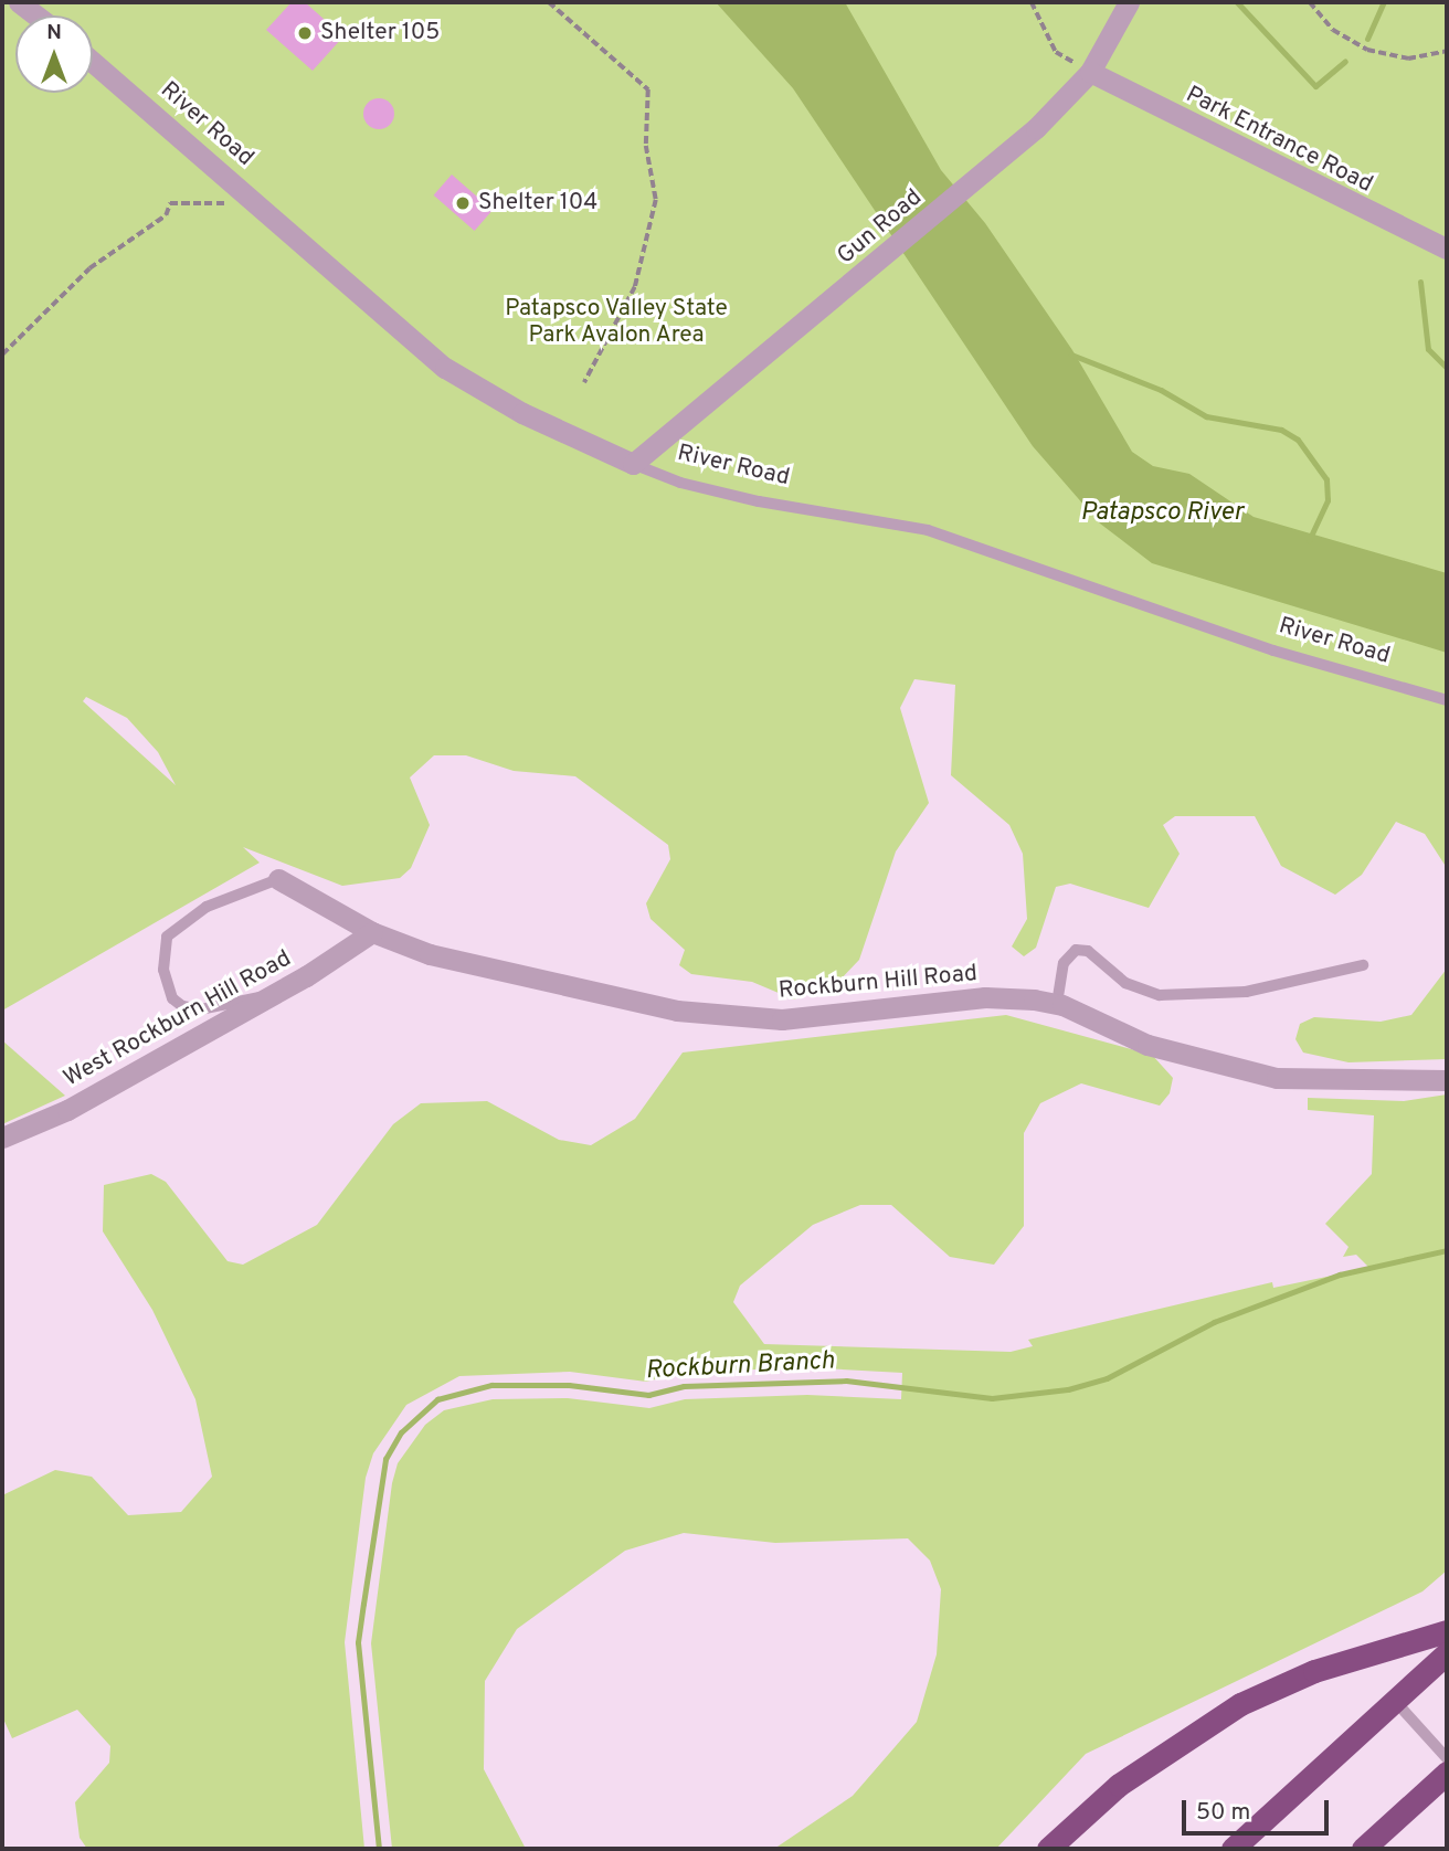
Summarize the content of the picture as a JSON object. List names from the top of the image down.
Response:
{
  "streets": {
    "street": [
      "River Road",
      "Park Entrance Road",
      "Gun Road",
      "Rockburn Hill Road",
      "West Rockburn Hill Road"
    ]
  },
  "crossings": [
    ["River Road", "Gun Road"],
    ["Park Entrance Road", "Gun Road"],
    ["Rockburn Hill Road", "West Rockburn Hill Road"]
  ],
  "water": ["Patapsco River", "Rockburn Branch"],
  "parks": ["Patapsco Valley State Park Avalon Area"],
  "places": ["Shelter 105", "Shelter 104"],
  "scale_bar": "50 m",
  "north": "top"
}
